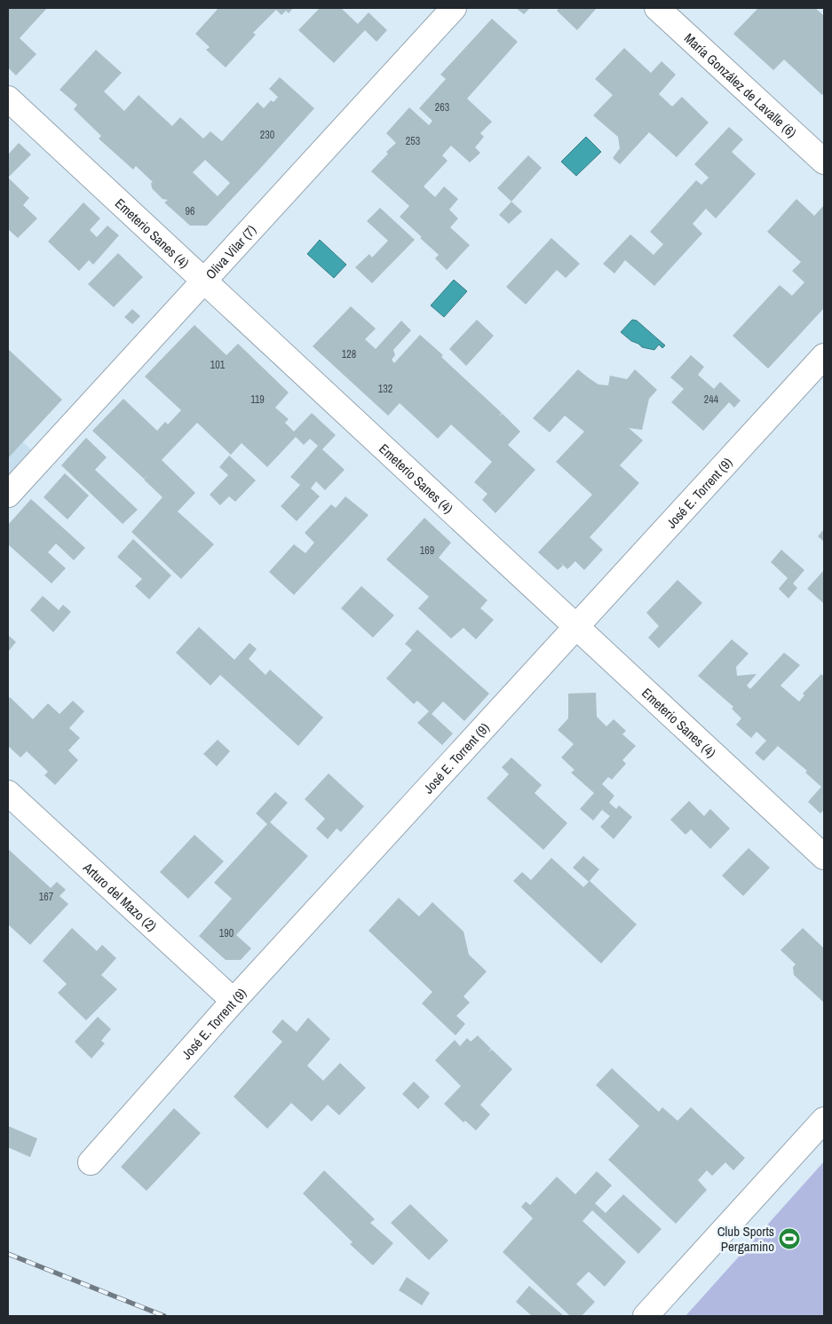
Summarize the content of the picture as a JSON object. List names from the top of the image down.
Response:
{
  "streets": {
    "street": [
      "María González de Lavalle (6)",
      "Emeterio Sanes (4)",
      "Oliva Vilar (7)",
      "José E. Torrent (9)",
      "Arturo del Mazo (2)"
    ]
  },
  "crossings": [
    ["Emeterio Sanes (4)", "Oliva Vilar (7)"],
    ["Emeterio Sanes (4)", "José E. Torrent (9)"],
    ["José E. Torrent (9)", "Arturo del Mazo (2)"]
  ],
  "places": {
    "sports": ["Club Sports Pergamino"]
  },
  "house_numbers": [
    "263",
    "230",
    "253",
    "96",
    "128",
    "101",
    "132",
    "119",
    "244",
    "169",
    "167",
    "190"
  ]
}
